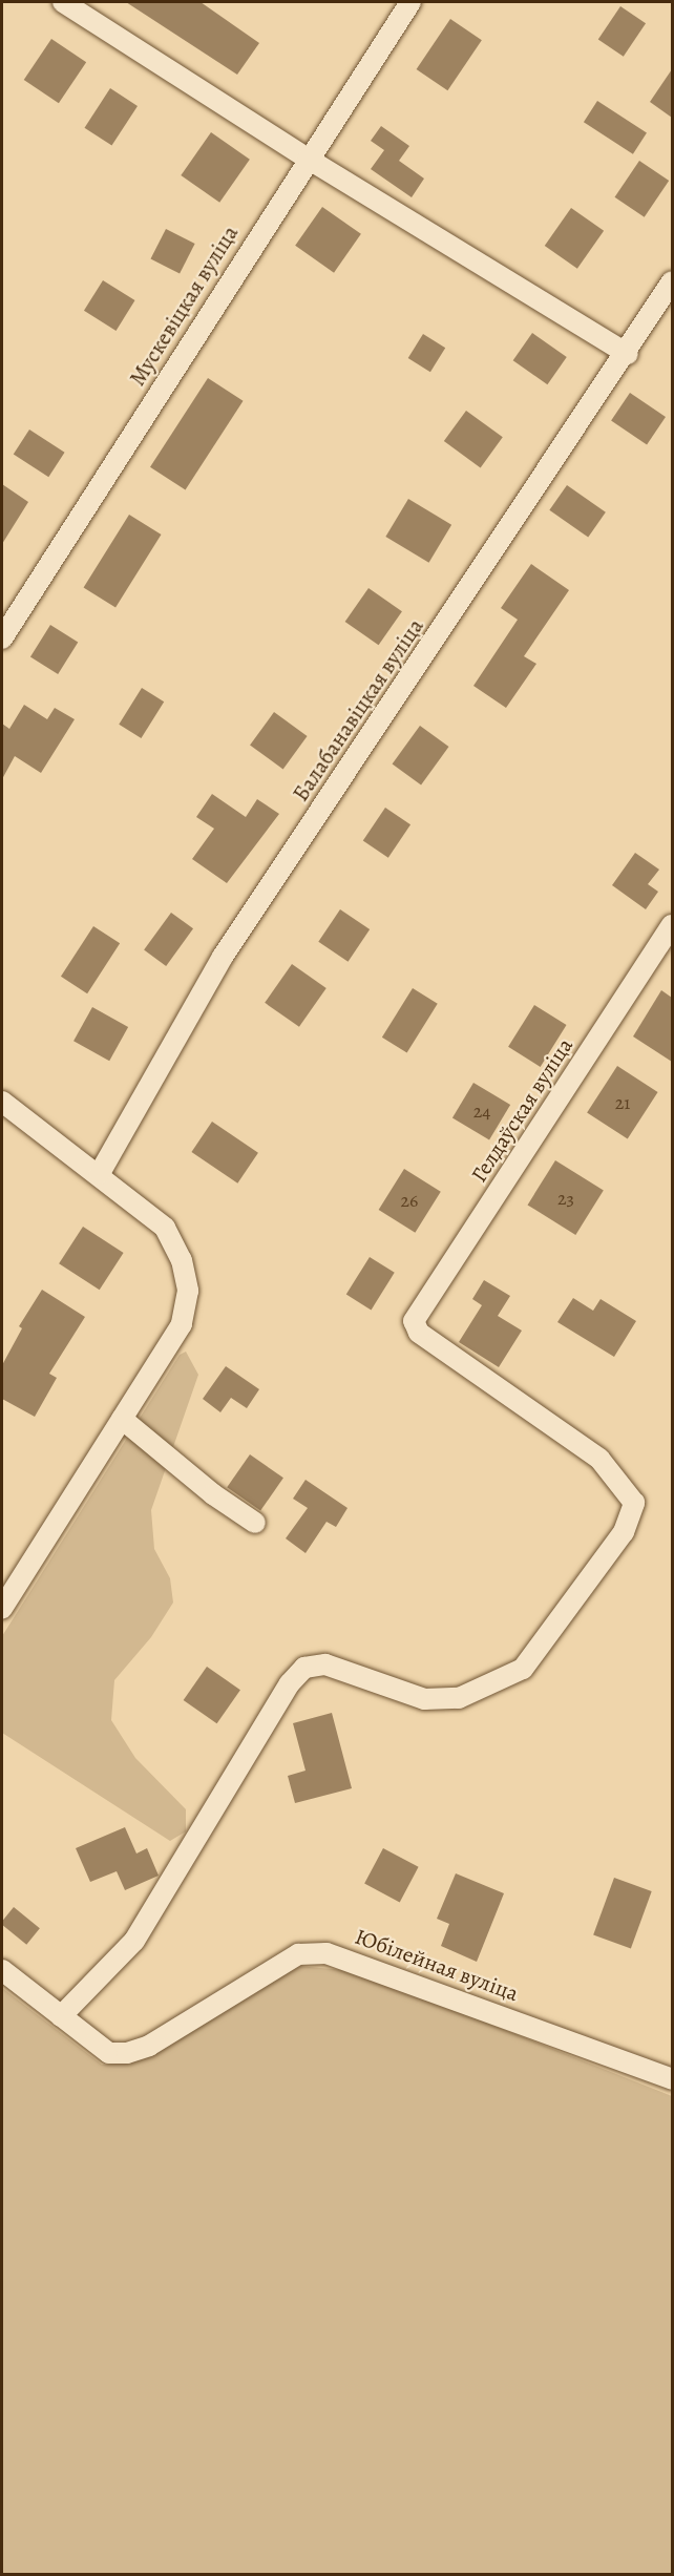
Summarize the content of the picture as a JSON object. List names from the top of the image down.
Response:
{
  "streets": {
    "street": [
      "Мускевіцкая вуліца",
      "Балабанавіцкая вуліца",
      "Гелдаўская вуліца",
      "Юбілейная вуліца"
    ]
  },
  "crossings": [
    ["Гелдаўская вуліца", "Юбілейная вуліца"]
  ],
  "house_numbers": [
    "21",
    "24",
    "23",
    "26"
  ]
}
